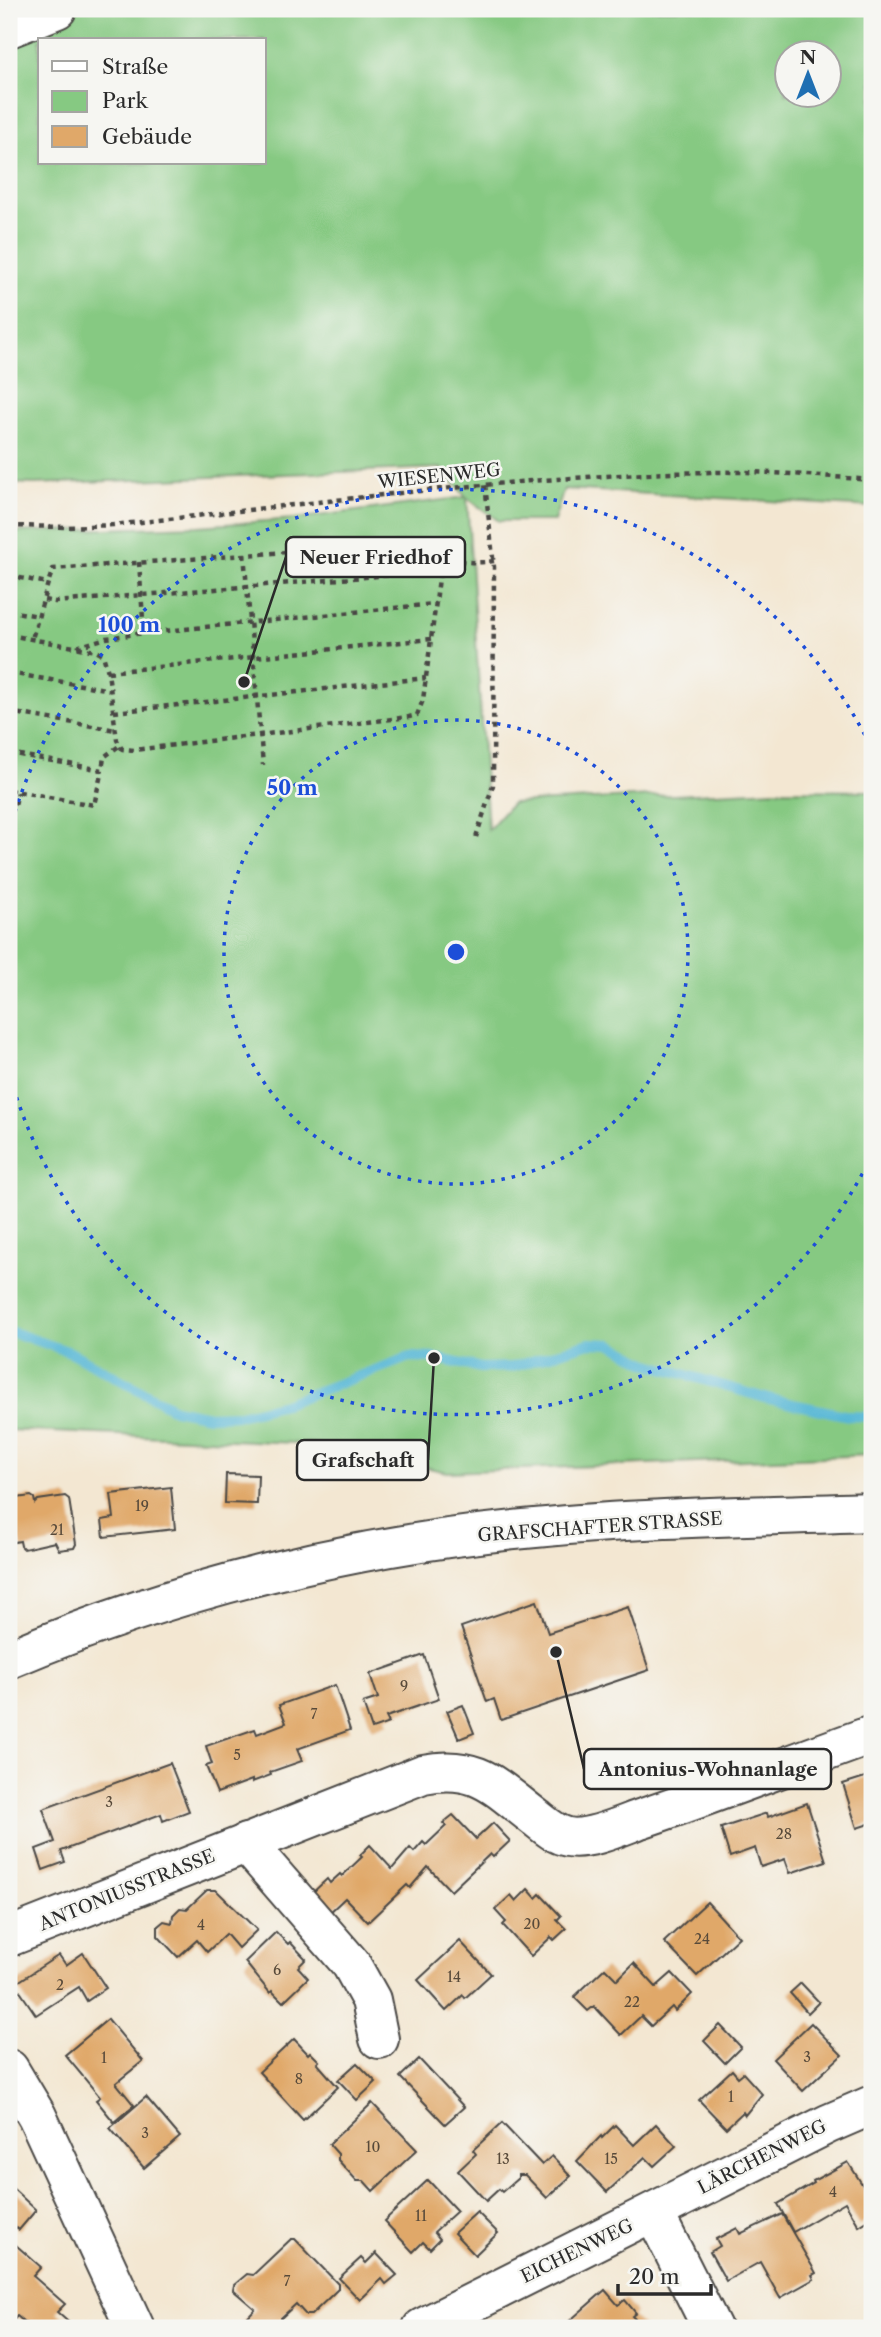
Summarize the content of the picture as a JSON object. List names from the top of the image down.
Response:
{
  "streets": {
    "street": [
      "GRAFSCHAFTER STRASSE",
      "ANTONIUSSTRASSE",
      "LÄRCHENWEG",
      "EICHENWEG"
    ],
    "path": ["WIESENWEG"]
  },
  "crossings": [
    ["LÄRCHENWEG", "EICHENWEG"]
  ],
  "places": ["Neuer Friedhof", "Grafschaft", "Antonius-Wohnanlage"],
  "house_numbers": [
    "19",
    "21",
    "9",
    "7",
    "5",
    "3",
    "28",
    "20",
    "4",
    "24",
    "6",
    "14",
    "2",
    "22",
    "3",
    "1",
    "8",
    "1",
    "3",
    "10",
    "13",
    "15",
    "4",
    "11",
    "7"
  ],
  "legend": ["Straße", "Park", "Gebäude"],
  "scale_bar": "20 m",
  "north": "top",
  "rings": ["100 m", "50 m"]
}
